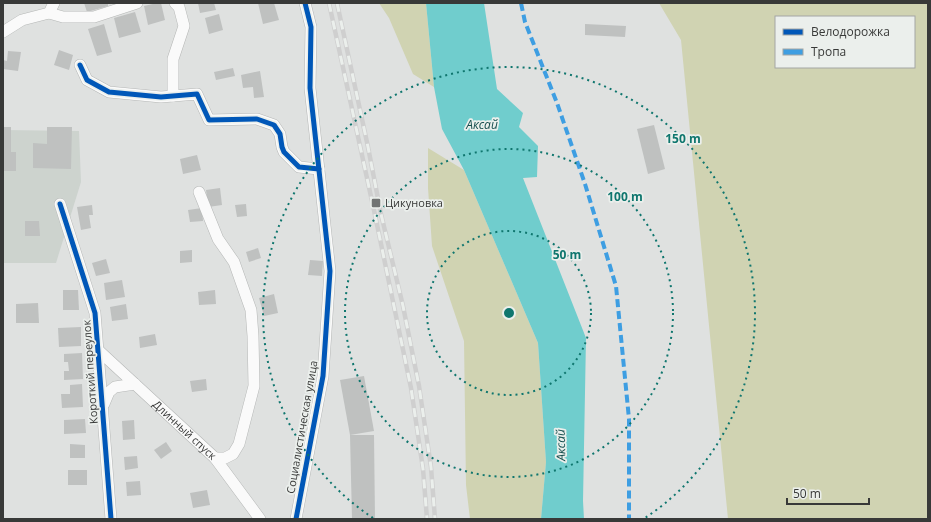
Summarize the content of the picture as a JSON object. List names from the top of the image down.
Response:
{
  "streets": {
    "street": ["Короткий переулок", "Социалистическая улица", "Длинный спуск"]
  },
  "crossings": [
    ["Короткий переулок", "Длинный спуск"]
  ],
  "water": ["Аксай"],
  "places": {
    "transit": ["Цикуновка"]
  },
  "legend": ["Велодорожка", "Тропа"],
  "scale_bar": "50 m",
  "rings": ["150 m", "100 m", "50 m"]
}
